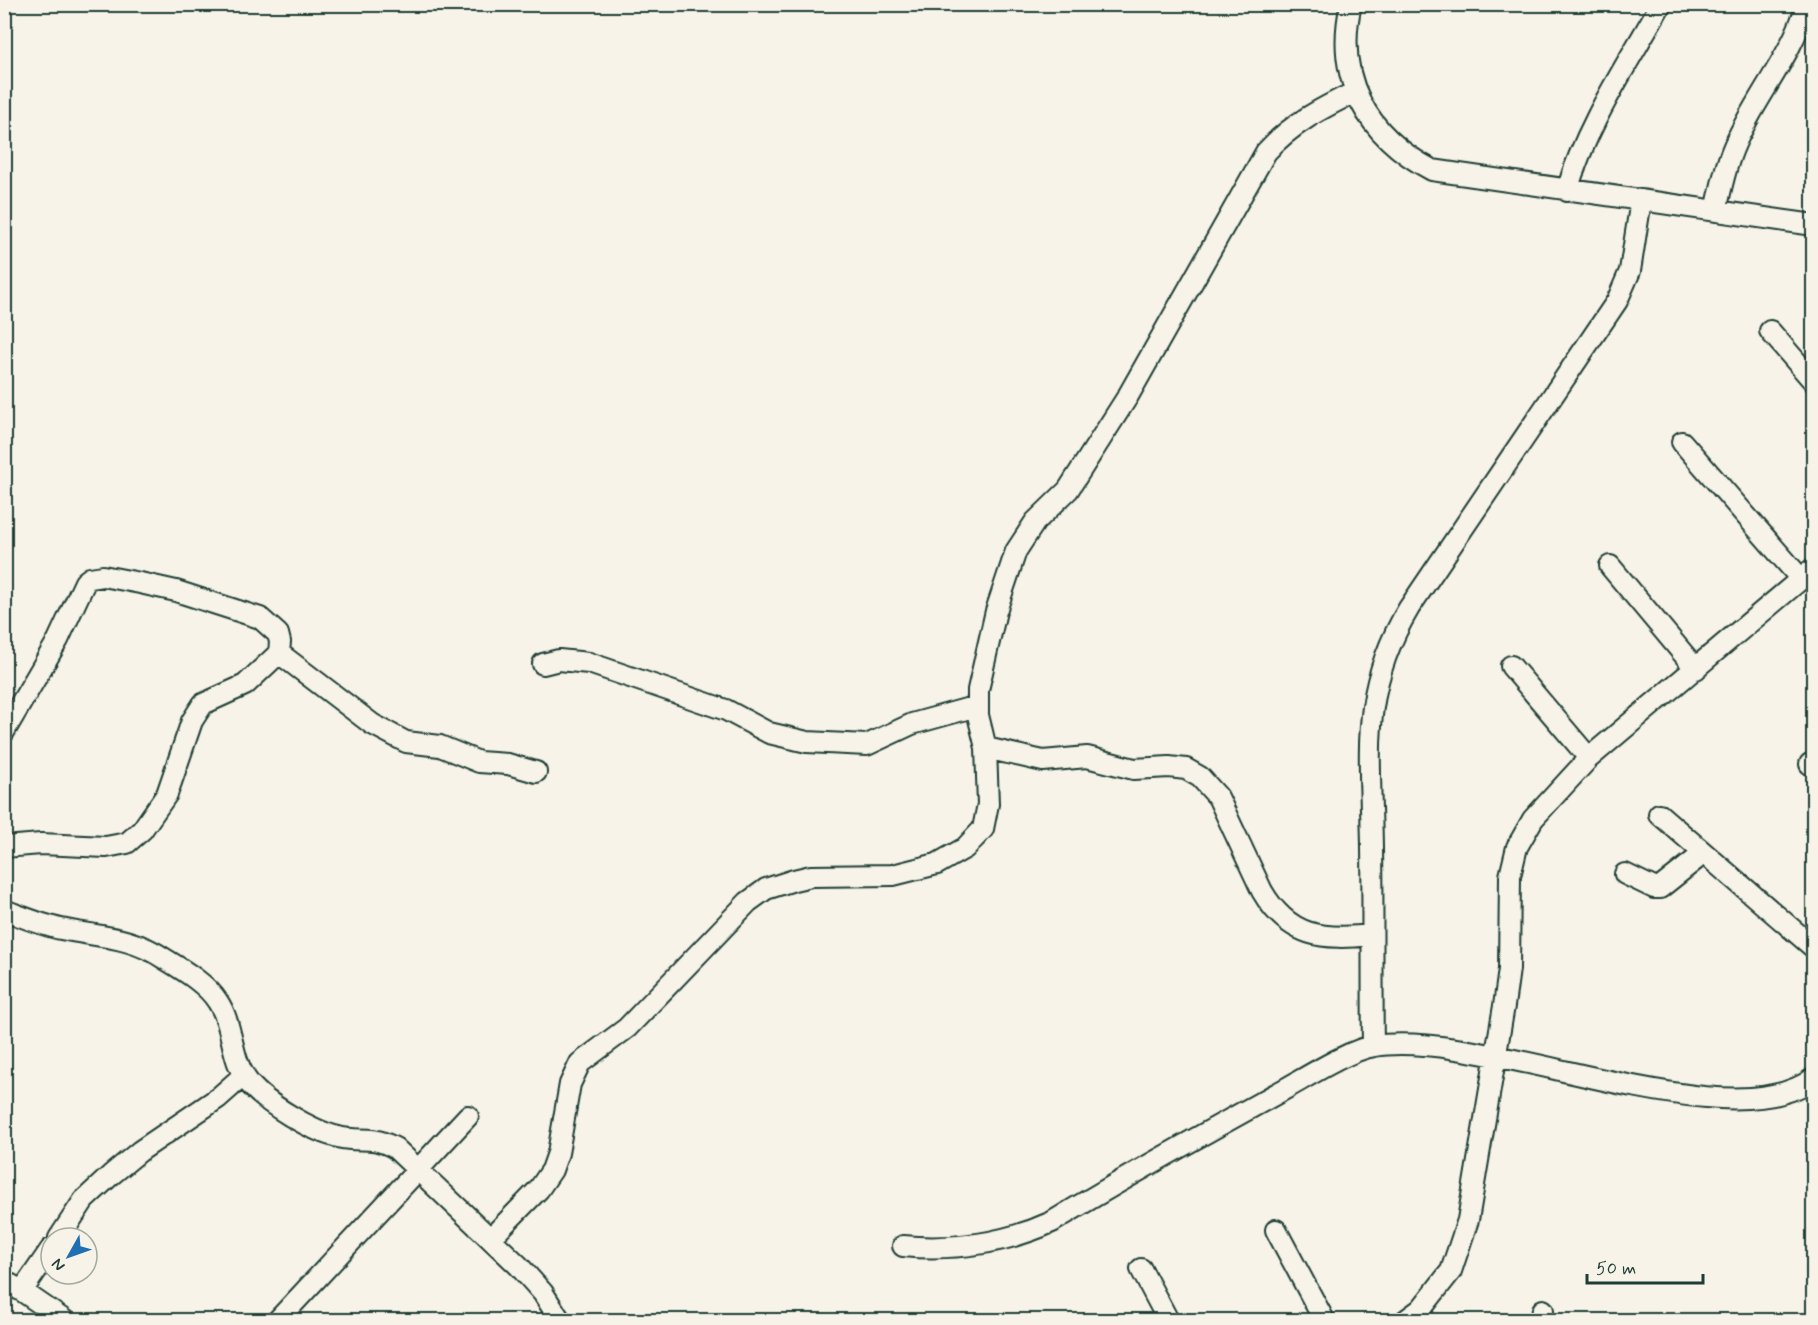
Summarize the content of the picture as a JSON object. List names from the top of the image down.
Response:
{
  "scale_bar": "50 m",
  "north": "bottom left"
}
